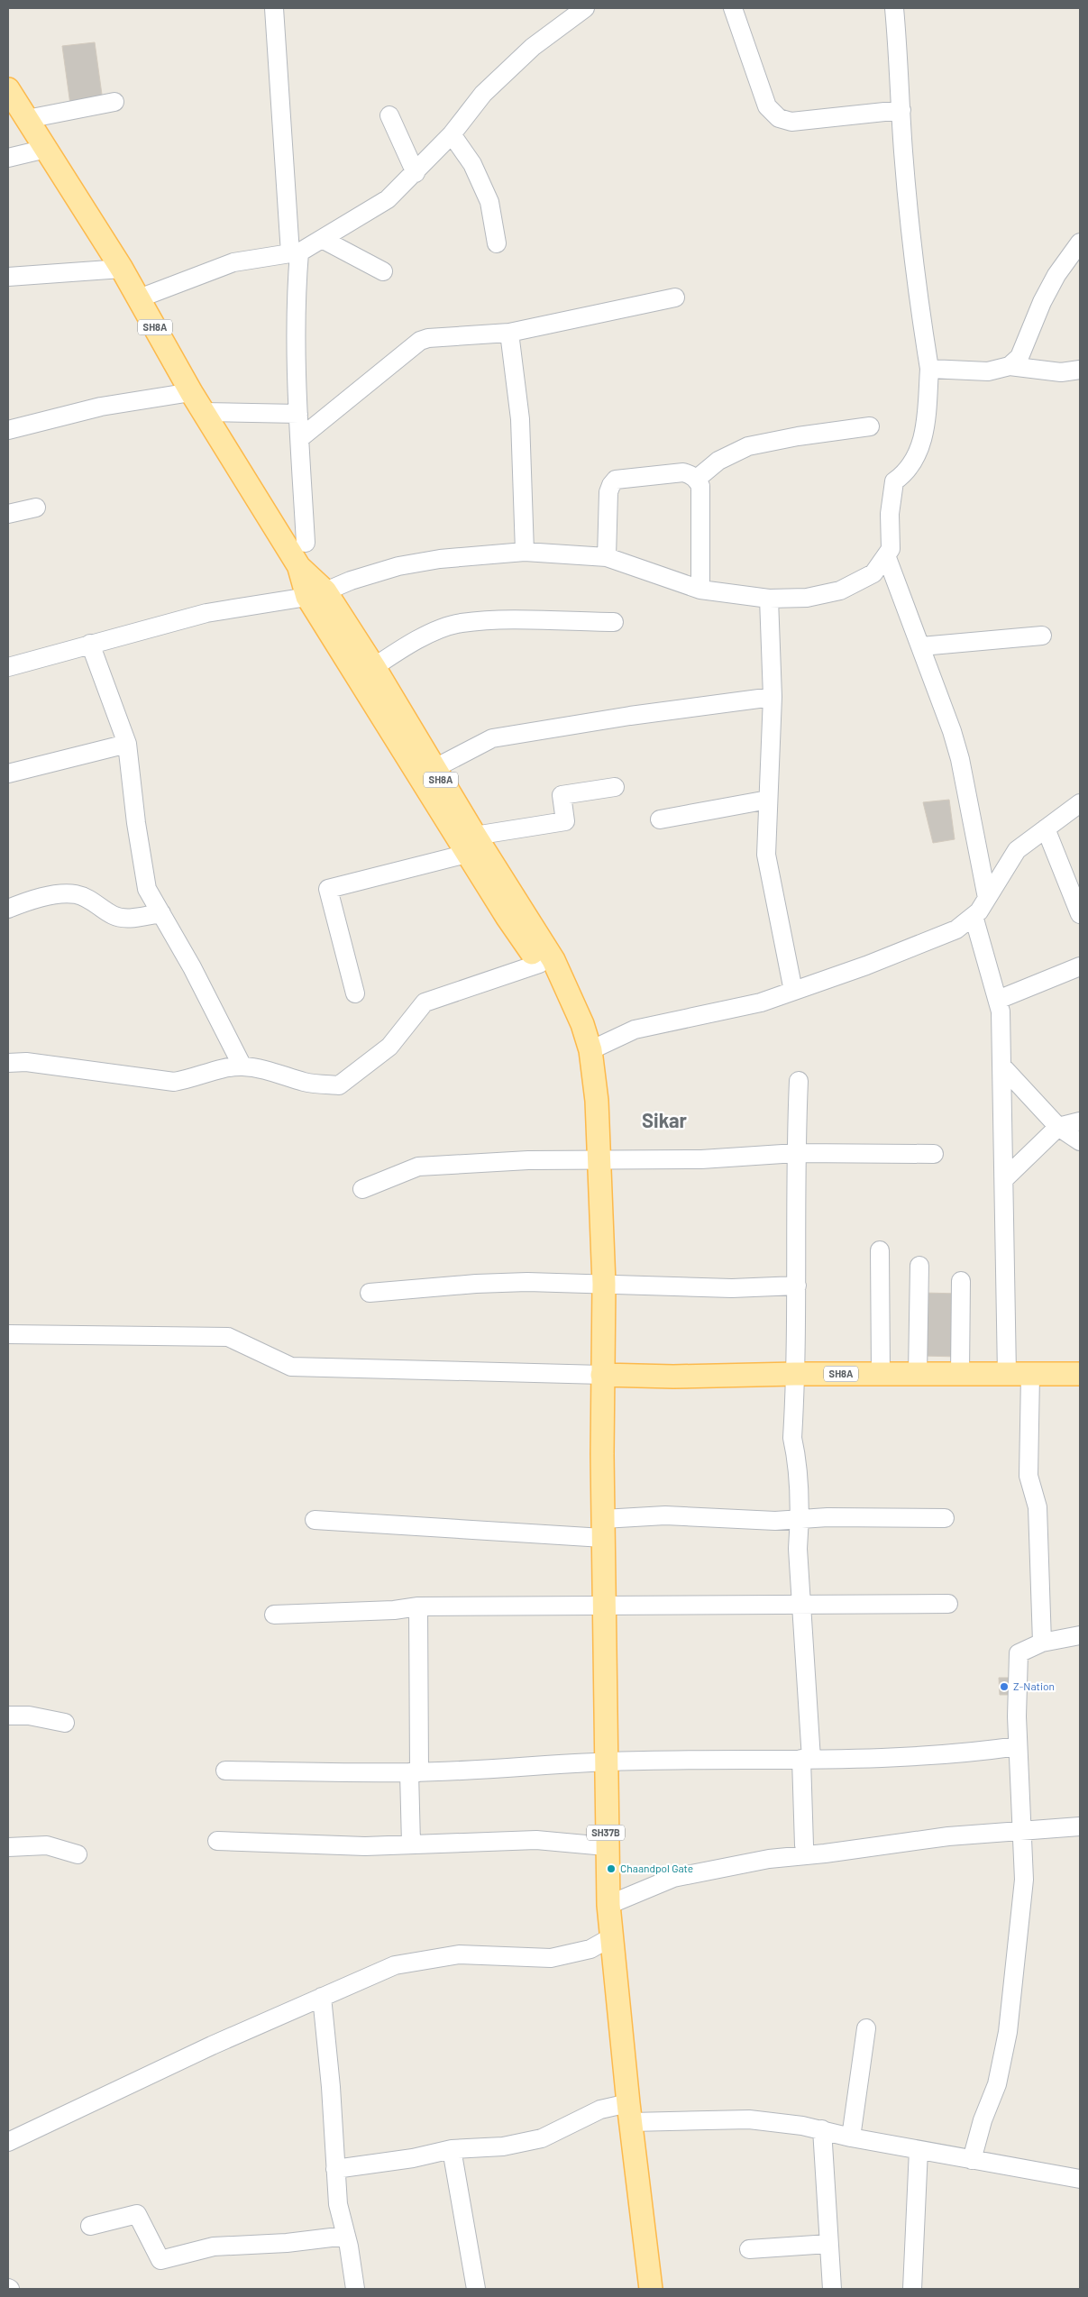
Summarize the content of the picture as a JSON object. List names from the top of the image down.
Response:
{
  "streets": {
    "main road": ["SH8A", "SH37B"]
  },
  "crossings": [
    ["SH8A", "SH37B"]
  ],
  "districts": ["Sikar"],
  "places": ["Z-Nation", "Chaandpol Gate"]
}
